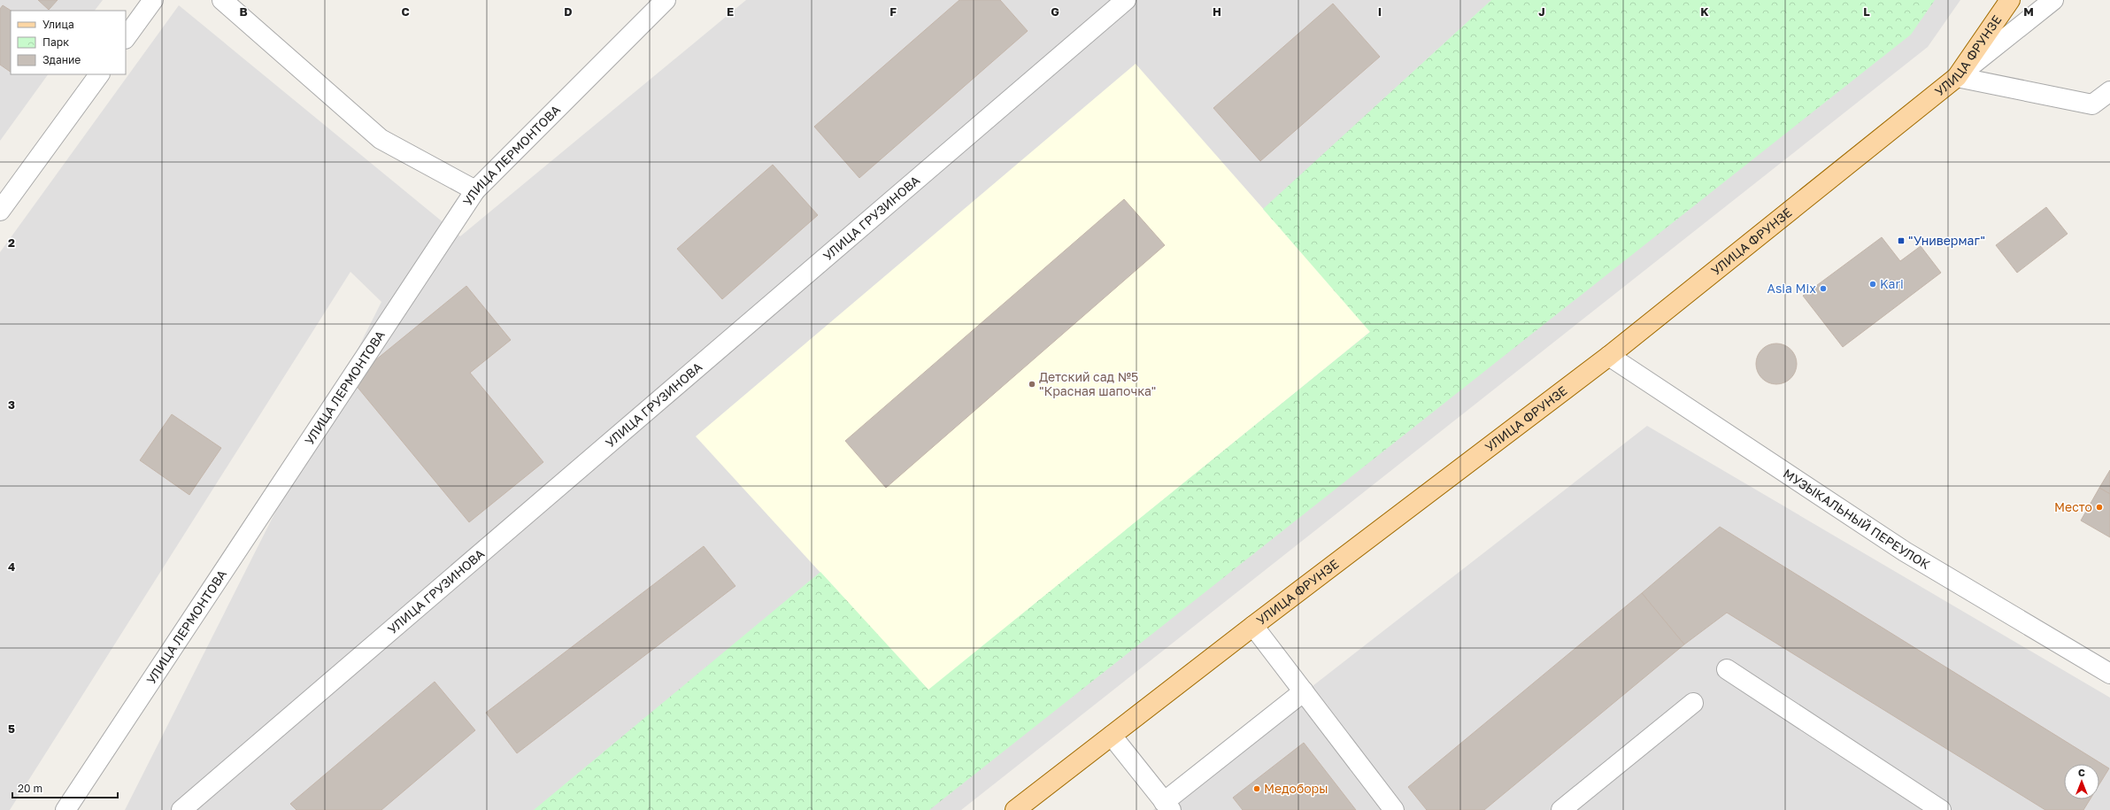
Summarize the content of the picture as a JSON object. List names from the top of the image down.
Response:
{
  "streets": {
    "main road": ["УЛИЦА ФРУНЗЕ"],
    "street": ["УЛИЦА ЛЕРМОНТОВА", "УЛИЦА ГРУЗИНОВА", "МУЗЫКАЛЬНЫЙ ПЕРЕУЛОК"]
  },
  "crossings": [
    ["УЛИЦА ФРУНЗЕ", "МУЗЫКАЛЬНЫЙ ПЕРЕУЛОК"]
  ],
  "places": {
    "transit": ["\"Универмаг\""],
    "other": [
      "Kari",
      "Asia Mix",
      "Детский сад №5 \"Красная шапочка\"",
      "Место",
      "Медоборы"
    ]
  },
  "legend": ["Улица", "Парк", "Здание"],
  "scale_bar": "20 m",
  "north": "top",
  "grid": {
    "columns": [
      "B",
      "C",
      "D",
      "E",
      "F",
      "G",
      "H",
      "I",
      "J",
      "K",
      "L",
      "M"
    ],
    "rows": [
      "2",
      "3",
      "4",
      "5"
    ]
  }
}
